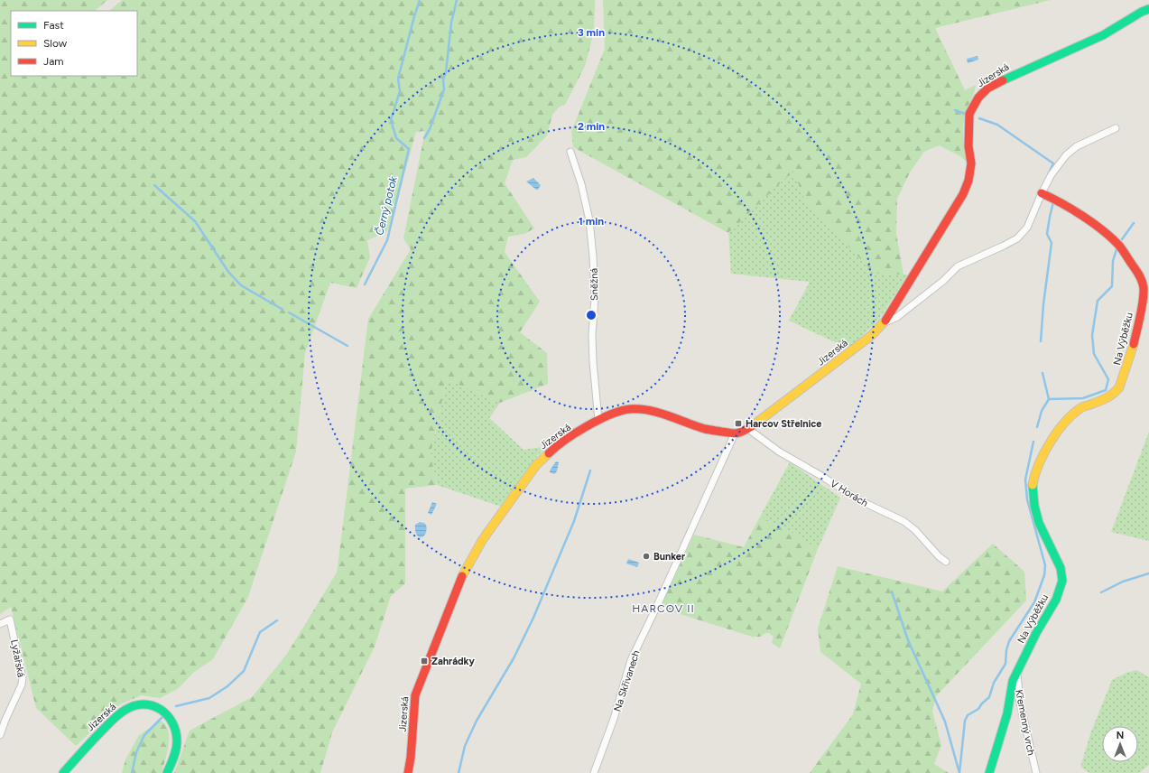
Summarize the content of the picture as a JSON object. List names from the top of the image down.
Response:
{
  "streets": {
    "street": [
      "Jizerská",
      "Sněžná",
      "Na Výběžku",
      "V Horách",
      "Lyžařská",
      "Na Skřivanech",
      "Křemenný vrch"
    ]
  },
  "crossings": [
    ["Jizerská", "Sněžná"],
    ["Jizerská", "Na Výběžku"],
    ["Jizerská", "V Horách"],
    ["Jizerská", "Na Skřivanech"],
    ["Na Výběžku", "Křemenný vrch"]
  ],
  "districts": ["HARCOV II"],
  "water": ["Černý potok"],
  "places": {
    "transit": ["Harcov Střelnice", "Zahrádky"],
    "other": ["Bunker"]
  },
  "legend": ["Fast", "Slow", "Jam"],
  "north": "top",
  "rings": ["3 min", "2 min", "1 min"]
}
